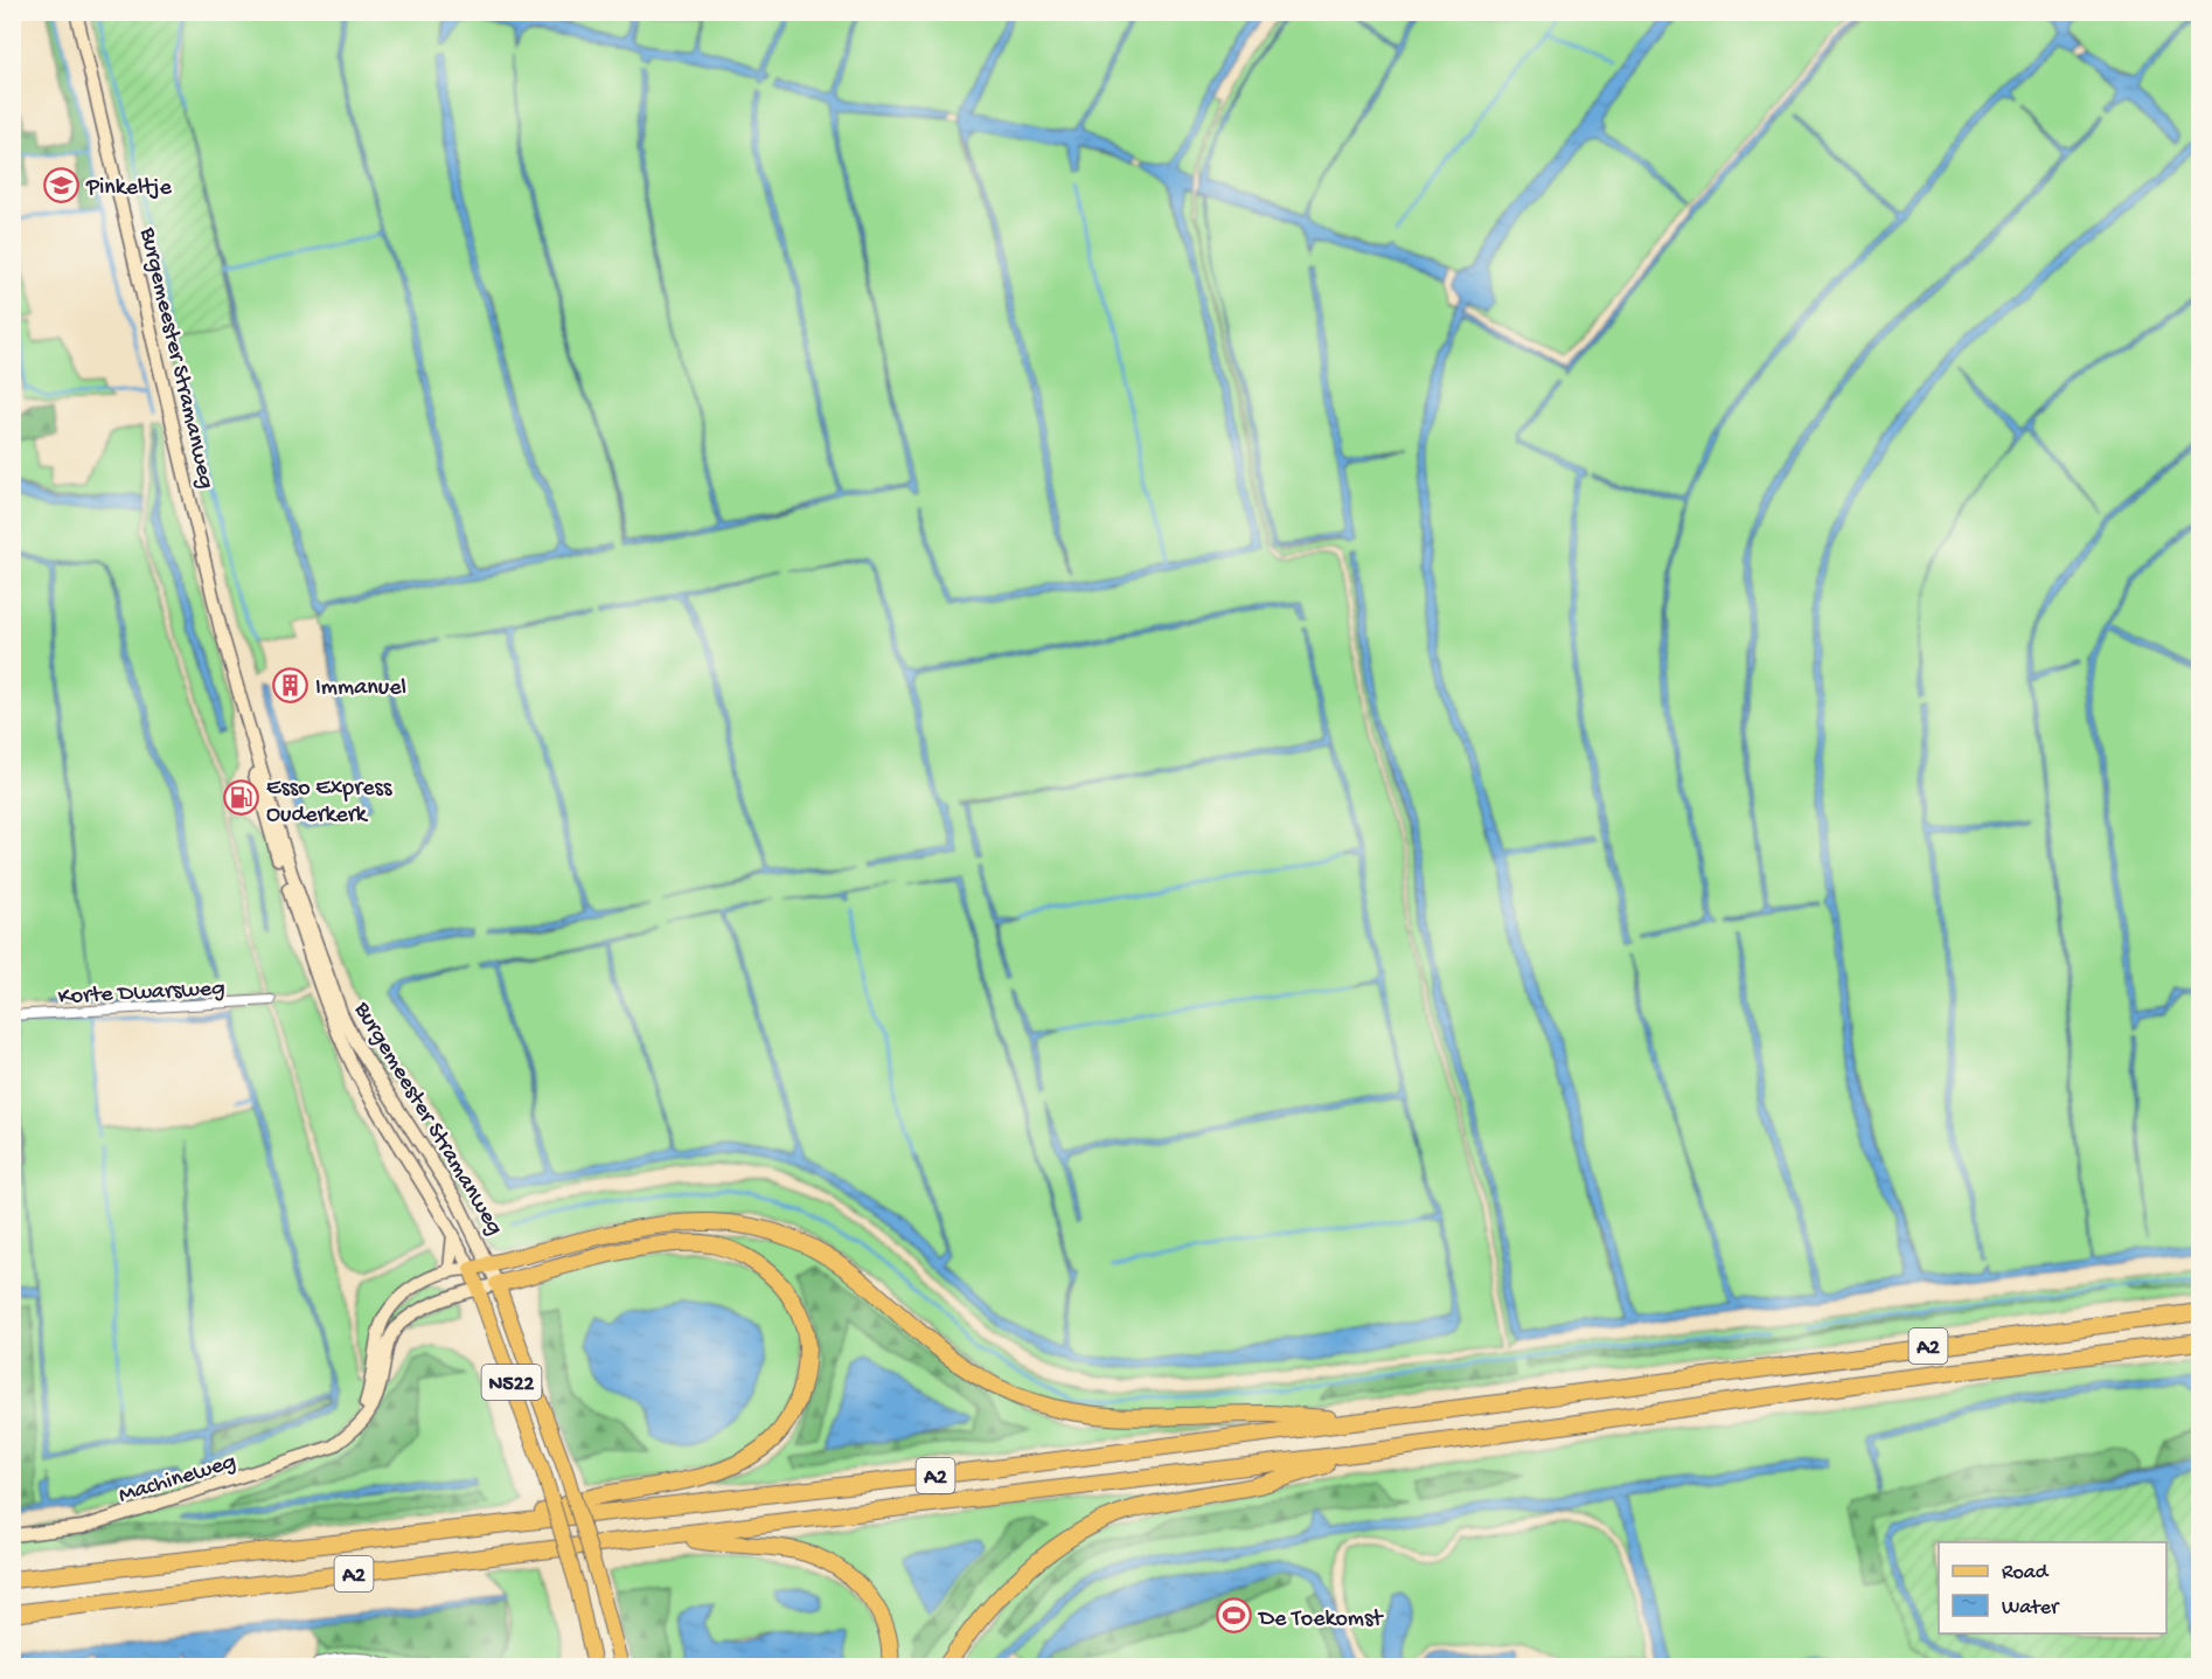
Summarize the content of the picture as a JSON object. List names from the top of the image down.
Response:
{
  "streets": {
    "highway": ["A2"],
    "main road": ["Burgemeester Stramanweg", "N522", "Machineweg"],
    "street": ["Korte Dwarsweg"]
  },
  "crossings": [
    ["Burgemeester Stramanweg", "A2"],
    ["Burgemeester Stramanweg", "Machineweg"]
  ],
  "places": {
    "school or university": ["Pinkeltje"],
    "building": ["Immanuel"],
    "fuel station": ["Esso Express Ouderkerk"],
    "sports": ["De Toekomst"]
  },
  "legend": ["Road", "Water"]
}
